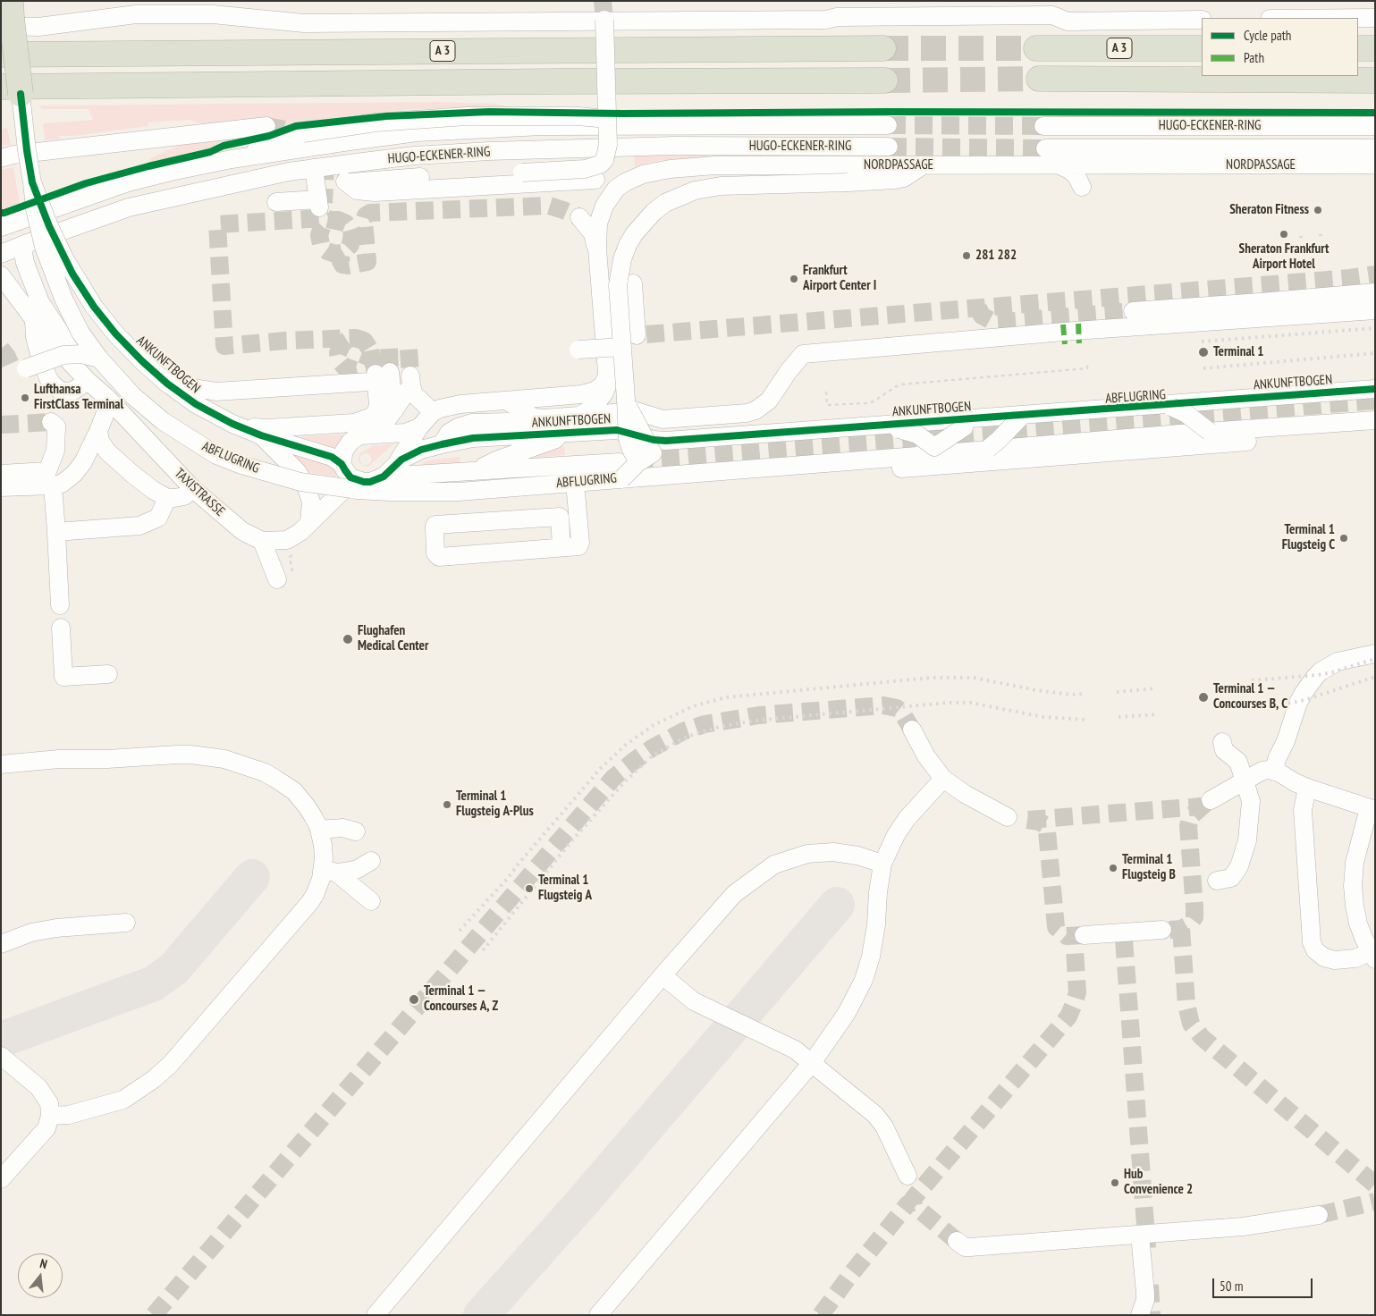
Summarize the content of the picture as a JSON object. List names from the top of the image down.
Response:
{
  "streets": {
    "highway": ["A 3"],
    "street": [
      "HUGO-ECKENER-RING",
      "NORDPASSAGE",
      "ANKUNFTBOGEN",
      "ABFLUGRING",
      "TAXISTRASSE"
    ]
  },
  "crossings": [
    ["HUGO-ECKENER-RING", "TAXISTRASSE"],
    ["ANKUNFTBOGEN", "ABFLUGRING"],
    ["ANKUNFTBOGEN", "TAXISTRASSE"]
  ],
  "places": [
    "Sheraton Fitness",
    "Sheraton Frankfurt Airport Hotel",
    "281 282",
    "Frankfurt Airport Center I",
    "Terminal 1",
    "Lufthansa FirstClass Terminal",
    "Terminal 1 Flugsteig C",
    "Flughafen Medical Center",
    "Terminal 1 — Concourses B, C",
    "Terminal 1 Flugsteig A-Plus",
    "Terminal 1 Flugsteig B",
    "Terminal 1 Flugsteig A",
    "Terminal 1 — Concourses A, Z",
    "Hub Convenience 2"
  ],
  "legend": ["Cycle path", "Path"],
  "scale_bar": "50 m",
  "north": "top"
}
